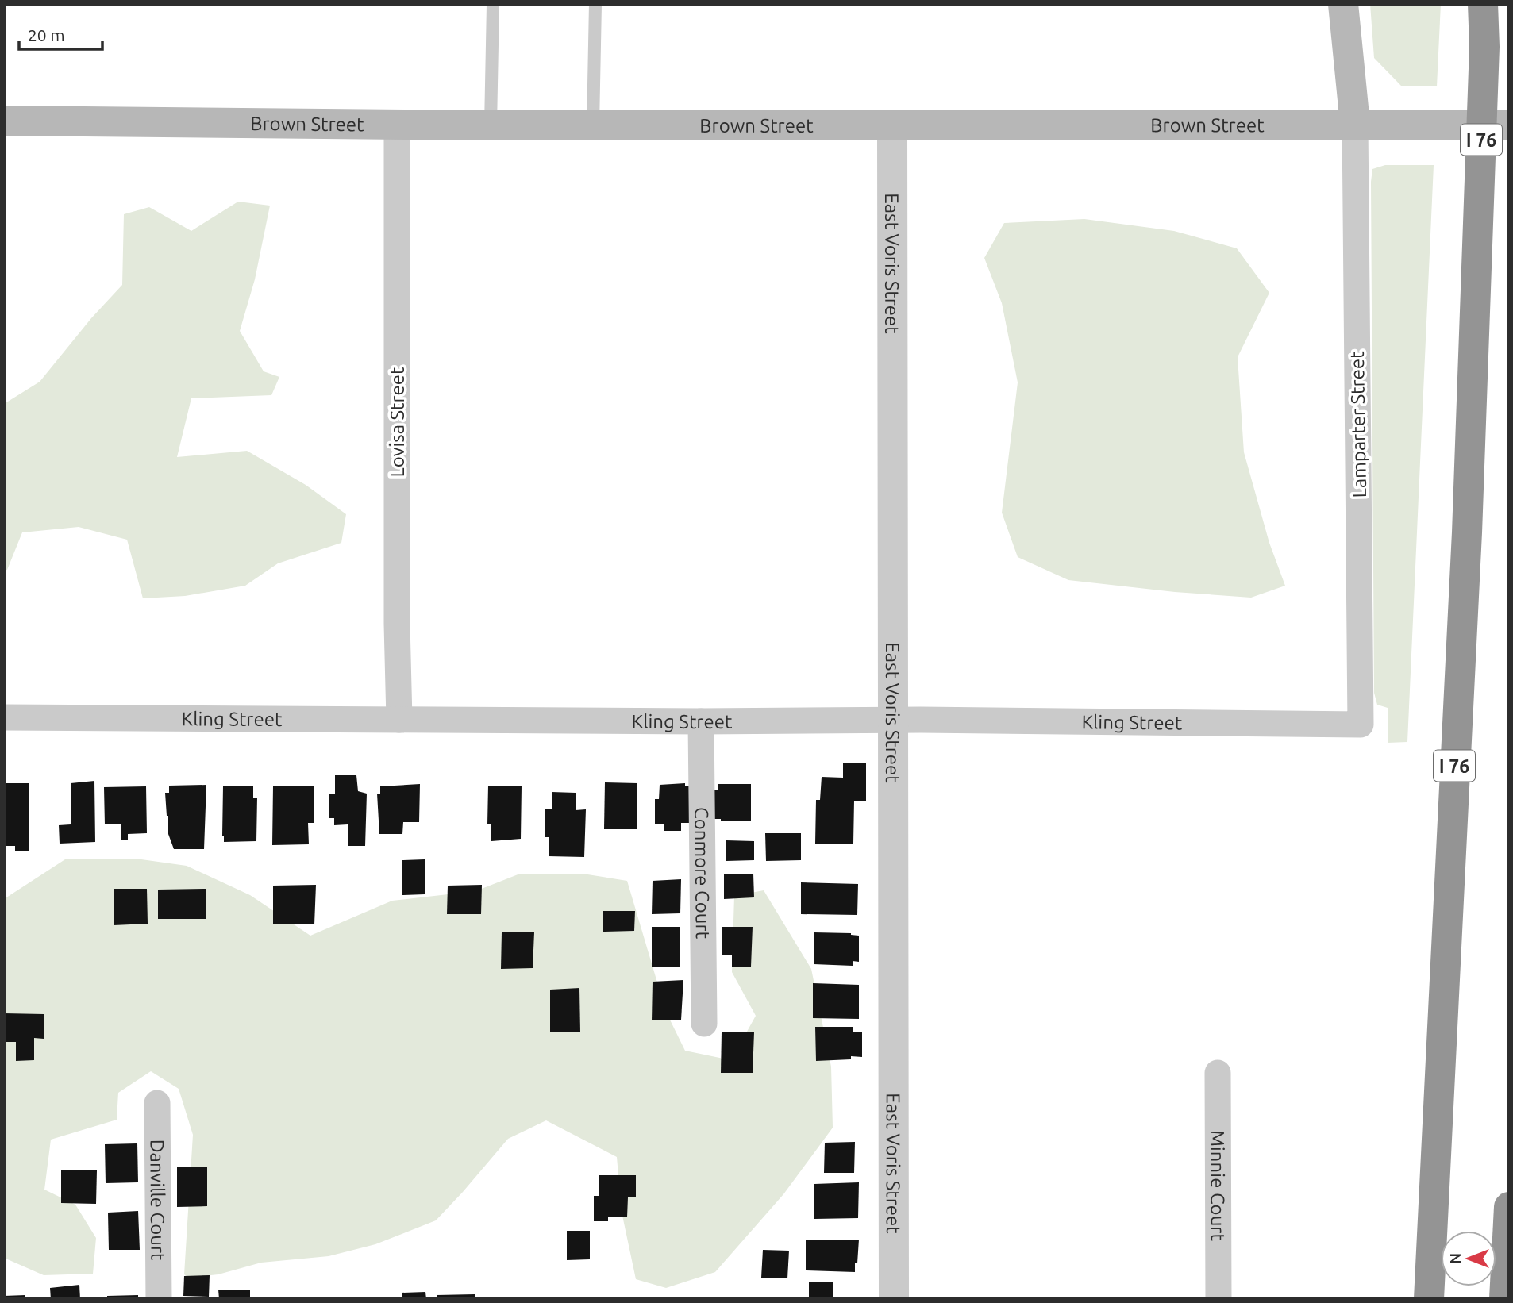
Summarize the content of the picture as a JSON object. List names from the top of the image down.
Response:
{
  "streets": {
    "highway": ["I 76"],
    "main road": ["Brown Street"],
    "street": [
      "East Voris Street",
      "Lovisa Street",
      "Lamparter Street",
      "Kling Street",
      "Conmore Court",
      "Minnie Court",
      "Danville Court"
    ]
  },
  "crossings": [
    ["Brown Street", "East Voris Street"],
    ["Brown Street", "Lovisa Street"],
    ["Brown Street", "Lamparter Street"],
    ["East Voris Street", "Kling Street"],
    ["Lovisa Street", "Kling Street"],
    ["Lamparter Street", "Kling Street"],
    ["Kling Street", "Conmore Court"]
  ],
  "scale_bar": "20 m",
  "north": "left"
}
